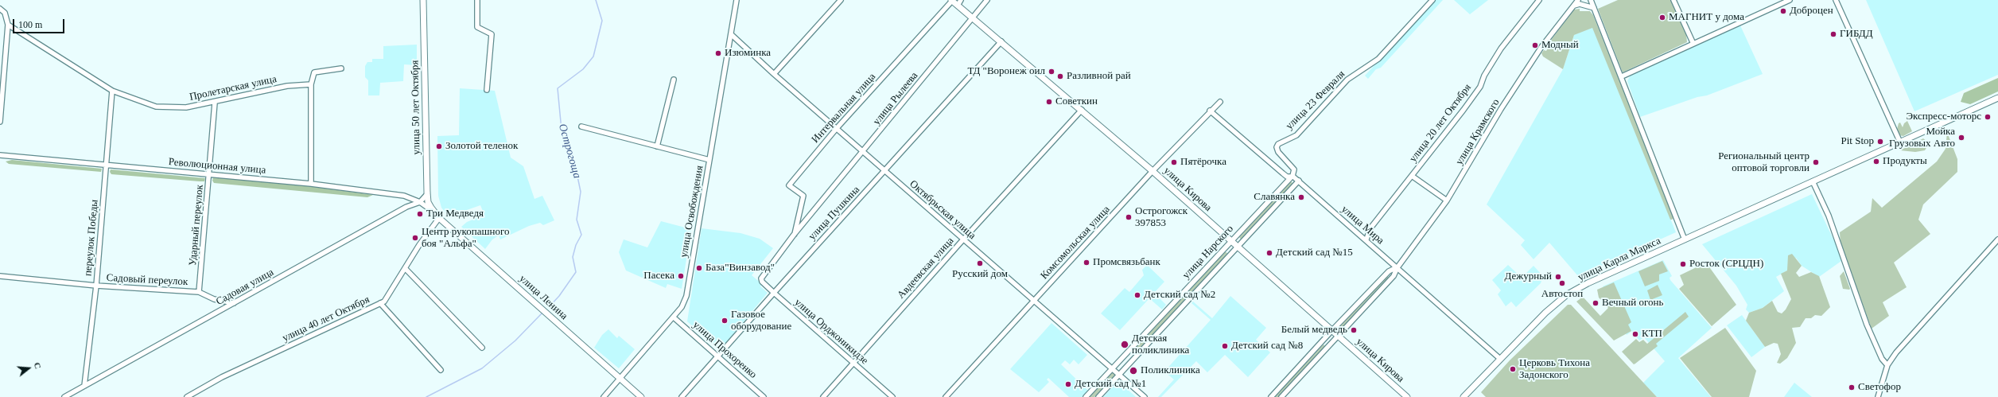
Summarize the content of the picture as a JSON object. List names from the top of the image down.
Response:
{
  "streets": {
    "main road": [
      "улица 50 лет Октября",
      "улица Кирова",
      "улица Карла Маркса",
      "улица Ленина"
    ],
    "street": [
      "Пролетарская улица",
      "улица Рылеева",
      "улица 23 Февраля",
      "Интервальная улица",
      "улица 20 лет Октября",
      "улица Крамского",
      "Революционная улица",
      "Октябрьская улица",
      "улица Освобождения",
      "улица Пушкина",
      "Ударный переулок",
      "улица Мира",
      "переулок Победы",
      "Комсомольская улица",
      "улица Нарского",
      "Авдеевская улица",
      "Садовый переулок",
      "Садовая улица",
      "улица 40 лет Октября",
      "улица Орджоникидзе",
      "улица Прохоренко"
    ]
  },
  "crossings": [
    ["Пролетарская улица", "Ударный переулок"],
    ["Пролетарская улица", "переулок Победы"],
    ["улица Рылеева", "Интервальная улица"],
    ["улица Рылеева", "улица Кирова"],
    ["улица Рылеева", "Октябрьская улица"],
    ["улица 23 Февраля", "улица Мира"],
    ["улица 23 Февраля", "улица Нарского"],
    ["улица 50 лет Октября", "улица Ленина"],
    ["Интервальная улица", "улица Кирова"],
    ["Интервальная улица", "Октябрьская улица"],
    ["Интервальная улица", "улица Орджоникидзе"],
    ["улица 20 лет Октября", "улица Мира"],
    ["улица Крамского", "улица Кирова"],
    ["улица Крамского", "улица Мира"],
    ["Революционная улица", "Ударный переулок"],
    ["Революционная улица", "переулок Победы"],
    ["Революционная улица", "Садовая улица"],
    ["улица Кирова", "улица Пушкина"],
    ["улица Кирова", "Комсомольская улица"],
    ["улица Кирова", "улица Нарского"],
    ["улица Кирова", "Авдеевская улица"],
    ["Октябрьская улица", "улица Освобождения"],
    ["Октябрьская улица", "улица Пушкина"],
    ["Октябрьская улица", "Комсомольская улица"],
    ["Октябрьская улица", "улица Нарского"],
    ["Октябрьская улица", "Авдеевская улица"],
    ["улица Освобождения", "улица Ленина"],
    ["улица Освобождения", "улица Прохоренко"],
    ["улица Пушкина", "улица Орджоникидзе"],
    ["улица Пушкина", "улица Прохоренко"],
    ["Ударный переулок", "Садовый переулок"],
    ["улица Мира", "Комсомольская улица"],
    ["улица Мира", "улица Нарского"],
    ["улица Мира", "улица Карла Маркса"],
    ["переулок Победы", "Садовый переулок"],
    ["переулок Победы", "Садовая улица"],
    ["Авдеевская улица", "улица Орджоникидзе"],
    ["Садовый переулок", "Садовая улица"],
    ["улица Ленина", "улица 40 лет Октября"]
  ],
  "water": ["Острогоща"],
  "places": [
    "Доброцен",
    "МАГНИТ у дома",
    "ГИБДД",
    "Модный",
    "Изюминка",
    "ТД \"Воронеж оил",
    "Разливной рай",
    "Советкин",
    "Экспресс-моторс",
    "Мойка Грузовых Авто",
    "Pit Stop",
    "Золотой теленок",
    "Продукты",
    "Пятёрочка",
    "Региональный центр оптовой торговли",
    "Славянка",
    "Три Медведя",
    "Острогожск 397853",
    "Центр рукопашного боя \"Альфа\"",
    "Детский сад №15",
    "Промсвязьбанк",
    "Русский дом",
    "Росток (СРЦДН)",
    "База\"Винзавод\"",
    "Пасека",
    "Дежурный",
    "Автостоп",
    "Детский сад №2",
    "Вечный огонь",
    "Газовое оборудование",
    "Белый медведь",
    "КТП",
    "Детская поликлиника",
    "Детский сад №8",
    "Церковь Тихона Задонского",
    "Поликлиника",
    "Детский сад №1",
    "Светофор"
  ],
  "scale_bar": "100 m",
  "north": "right"
}
